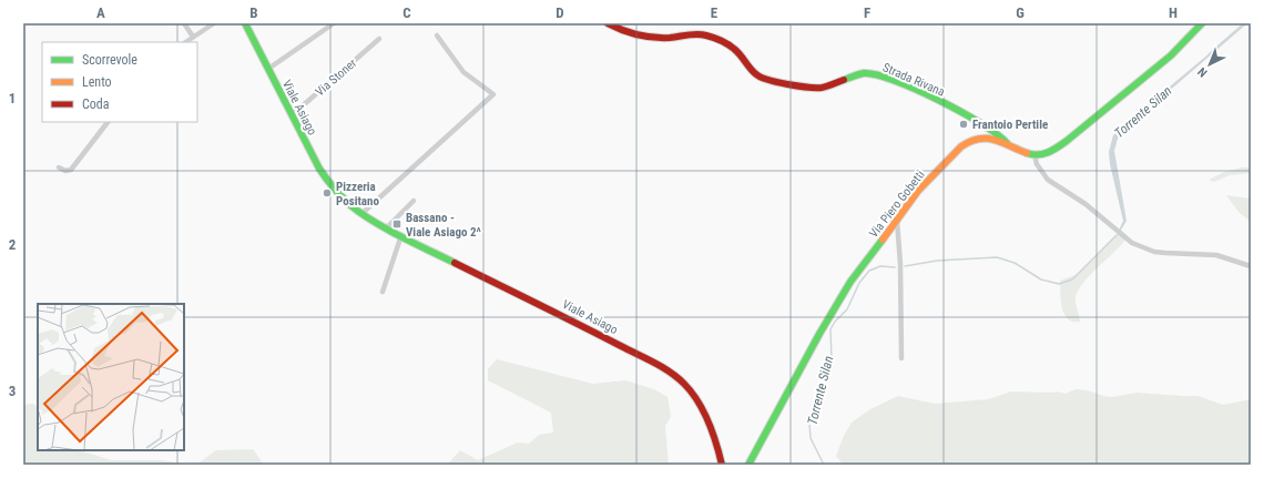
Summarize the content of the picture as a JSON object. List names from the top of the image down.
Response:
{
  "streets": {
    "street": [
      "Via Stoner",
      "Strada Rivana",
      "Viale Asiago",
      "Via Piero Gobetti"
    ]
  },
  "crossings": [
    ["Via Stoner", "Viale Asiago"],
    ["Strada Rivana", "Via Piero Gobetti"]
  ],
  "water": ["Torrente Silan"],
  "places": {
    "other": ["Frantoio Pertile", "Pizzeria Positano"],
    "transit": ["Bassano - Viale Asiago 2^"]
  },
  "legend": ["Scorrevole", "Lento", "Coda"],
  "north": "bottom left",
  "grid": {
    "columns": [
      "A",
      "B",
      "C",
      "D",
      "E",
      "F",
      "G",
      "H"
    ],
    "rows": ["1", "2", "3"]
  }
}
